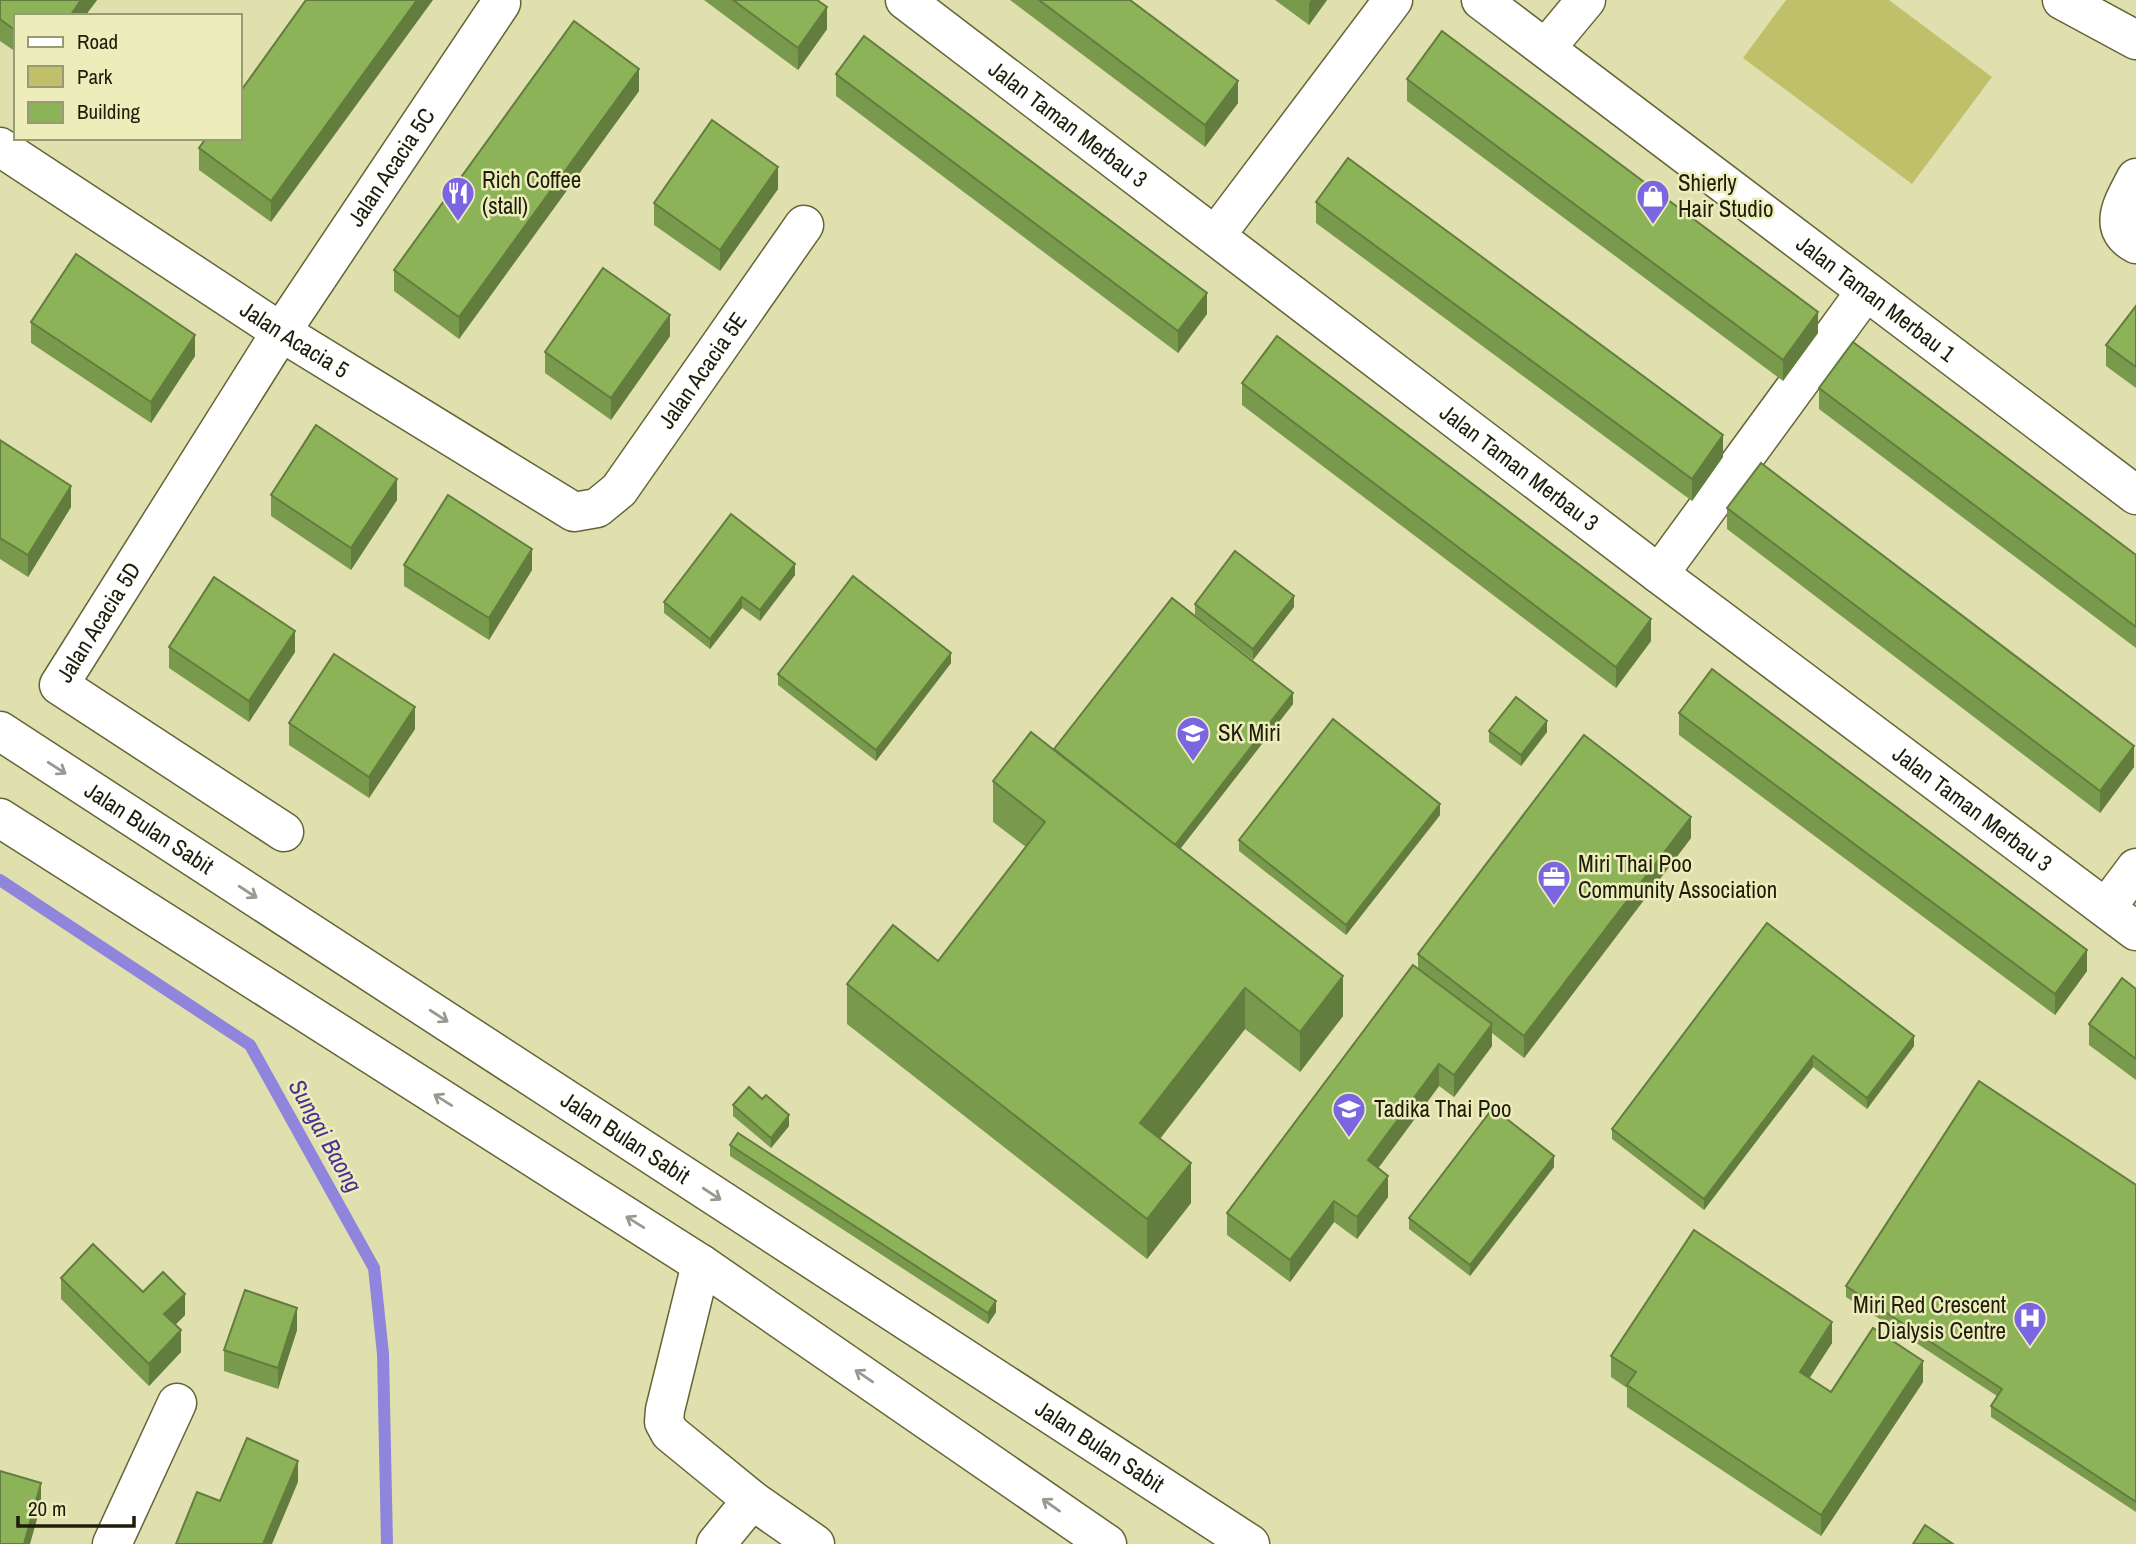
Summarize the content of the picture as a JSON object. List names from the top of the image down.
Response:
{
  "streets": {
    "street": [
      "Jalan Taman Merbau 3",
      "Jalan Acacia 5C",
      "Jalan Taman Merbau 1",
      "Jalan Acacia 5",
      "Jalan Acacia 5E",
      "Jalan Acacia 5D",
      "Jalan Bulan Sabit"
    ]
  },
  "crossings": [
    ["Jalan Acacia 5C", "Jalan Acacia 5"],
    ["Jalan Acacia 5C", "Jalan Acacia 5D"],
    ["Jalan Acacia 5", "Jalan Acacia 5E"],
    ["Jalan Acacia 5", "Jalan Acacia 5D"]
  ],
  "water": ["Sungai Baong"],
  "places": {
    "restaurant": ["Rich Coffee (stall)"],
    "shop": ["Shierly Hair Studio"],
    "school or university": ["SK Miri", "Tadika Thai Poo"],
    "office": ["Miri Thai Poo Community Association"],
    "hospital": ["Miri Red Crescent Dialysis Centre"]
  },
  "legend": ["Road", "Park", "Building"],
  "scale_bar": "20 m"
}
